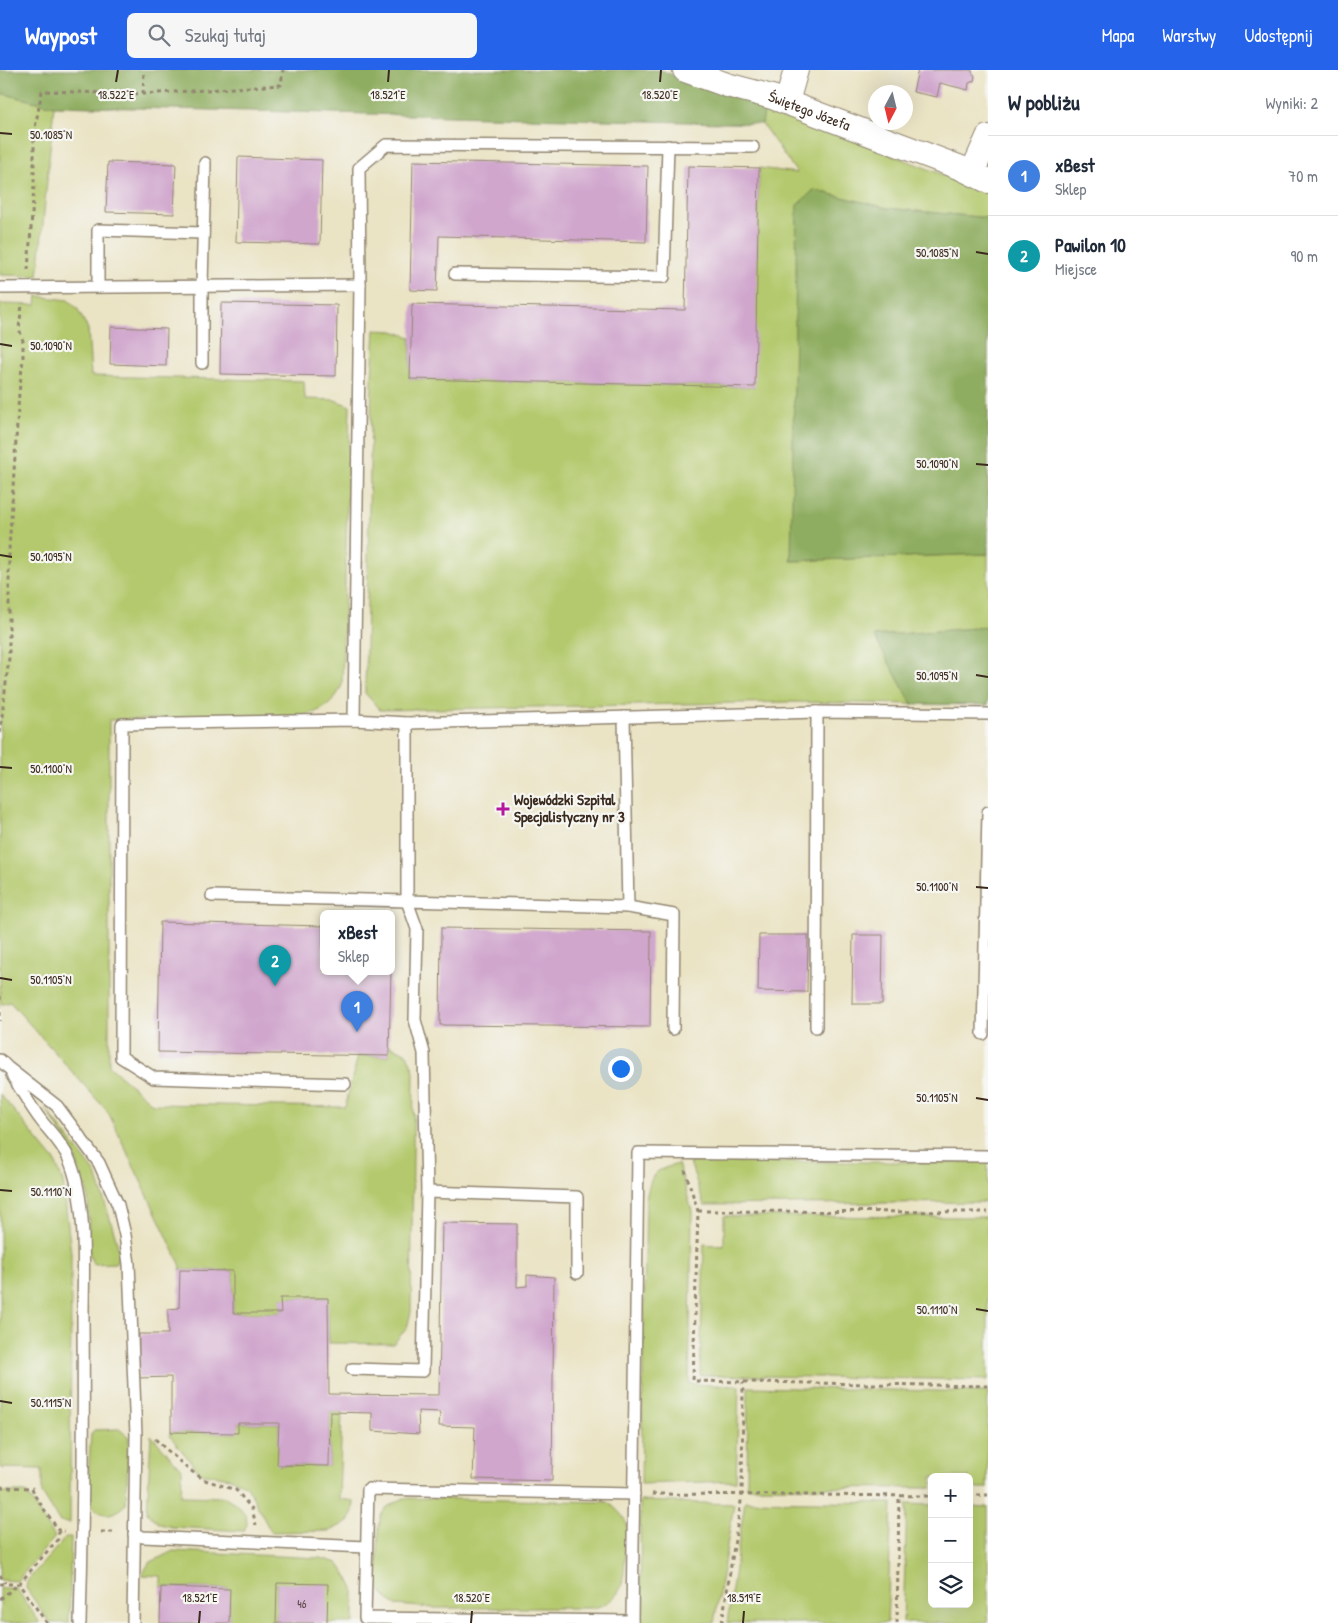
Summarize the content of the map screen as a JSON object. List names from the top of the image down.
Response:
{
  "streets": {
    "street": ["Świętego Józefa"]
  },
  "places": {
    "health": ["Wojewódzki Szpital Specjalistyczny nr 3"]
  },
  "house_numbers": ["46"],
  "north": "bottom",
  "page": {
    "header": "Waypost",
    "search": "Szukaj tutaj",
    "nav": ["Mapa", "Warstwy", "Udostępnij"],
    "heading": ["W pobliżu", "Wyniki: 2"],
    "list": [
      {
        "mark": "1",
        "name": "xBest",
        "note": "Sklep",
        "value": "70 m"
      },
      {
        "mark": "2",
        "name": "Pawilon 10",
        "note": "Miejsce",
        "value": "90 m"
      }
    ],
    "popup": ["xBest", "Sklep"],
    "pins": ["2", "1"],
    "map_buttons": ["+", "−"]
  },
  "coordinates": [
    "18.522°E",
    "18.521°E",
    "18.520°E",
    "50.1085°N",
    "50.1090°N",
    "50.1095°N",
    "50.1100°N",
    "50.1105°N",
    "50.1110°N",
    "50.1115°N",
    "18.519°E"
  ]
}
